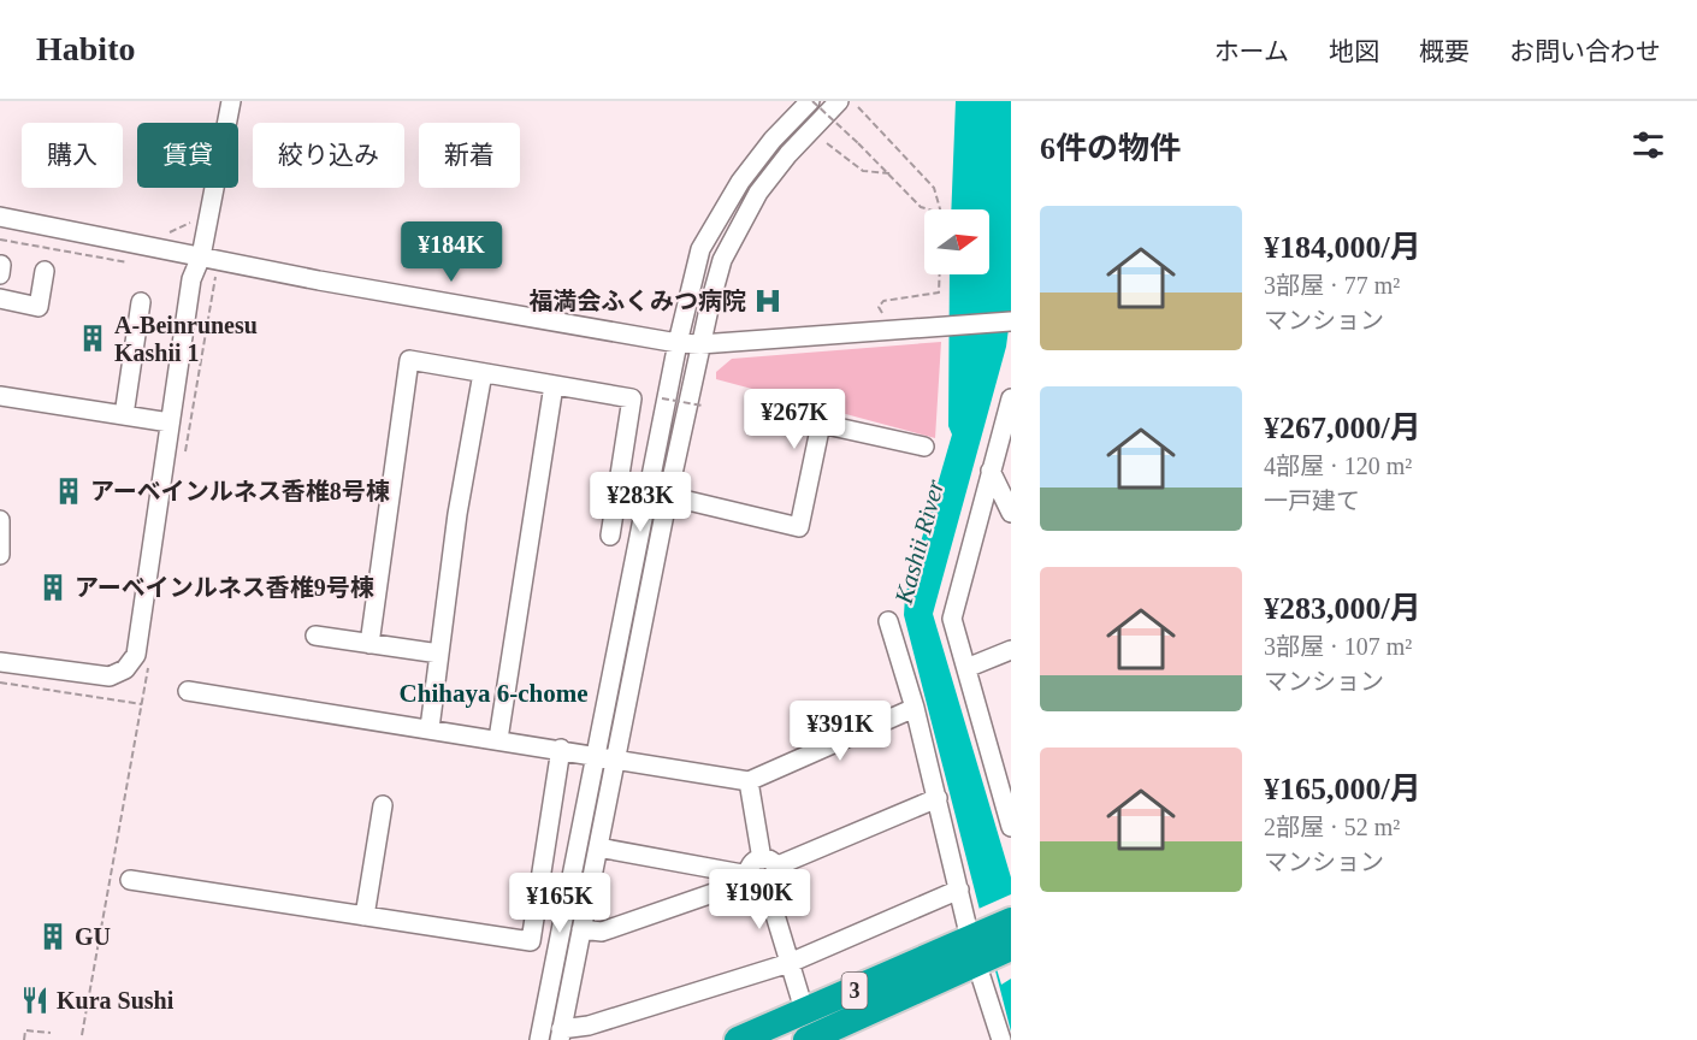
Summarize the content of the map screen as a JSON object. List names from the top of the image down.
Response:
{
  "streets": {
    "highway": ["3"]
  },
  "districts": ["Chihaya 6-chome"],
  "water": ["Kashii River"],
  "places": {
    "hospital": ["福満会ふくみつ病院"],
    "building": [
      "A-Beinrunesu Kashii 1",
      "アーベインルネス香椎8号棟",
      "アーベインルネス香椎9号棟",
      "GU"
    ],
    "restaurant": ["Kura Sushi"]
  },
  "north": "right",
  "page": {
    "header": "Habito",
    "nav": [
      "ホーム",
      "地図",
      "概要",
      "お問い合わせ"
    ],
    "heading": "6件の物件",
    "chip": [
      "購入",
      "賃貸",
      "絞り込み",
      "新着"
    ],
    "list": [
      {
        "name": "¥184,000/月",
        "note": "3部屋 · 77 m² · マンション"
      },
      {
        "name": "¥267,000/月",
        "note": "4部屋 · 120 m² · 一戸建て"
      },
      {
        "name": "¥283,000/月",
        "note": "3部屋 · 107 m² · マンション"
      },
      {
        "name": "¥165,000/月",
        "note": "2部屋 · 52 m² · マンション"
      }
    ],
    "price": [
      "¥184K",
      "¥267K",
      "¥283K",
      "¥391K",
      "¥190K",
      "¥165K"
    ]
  }
}
